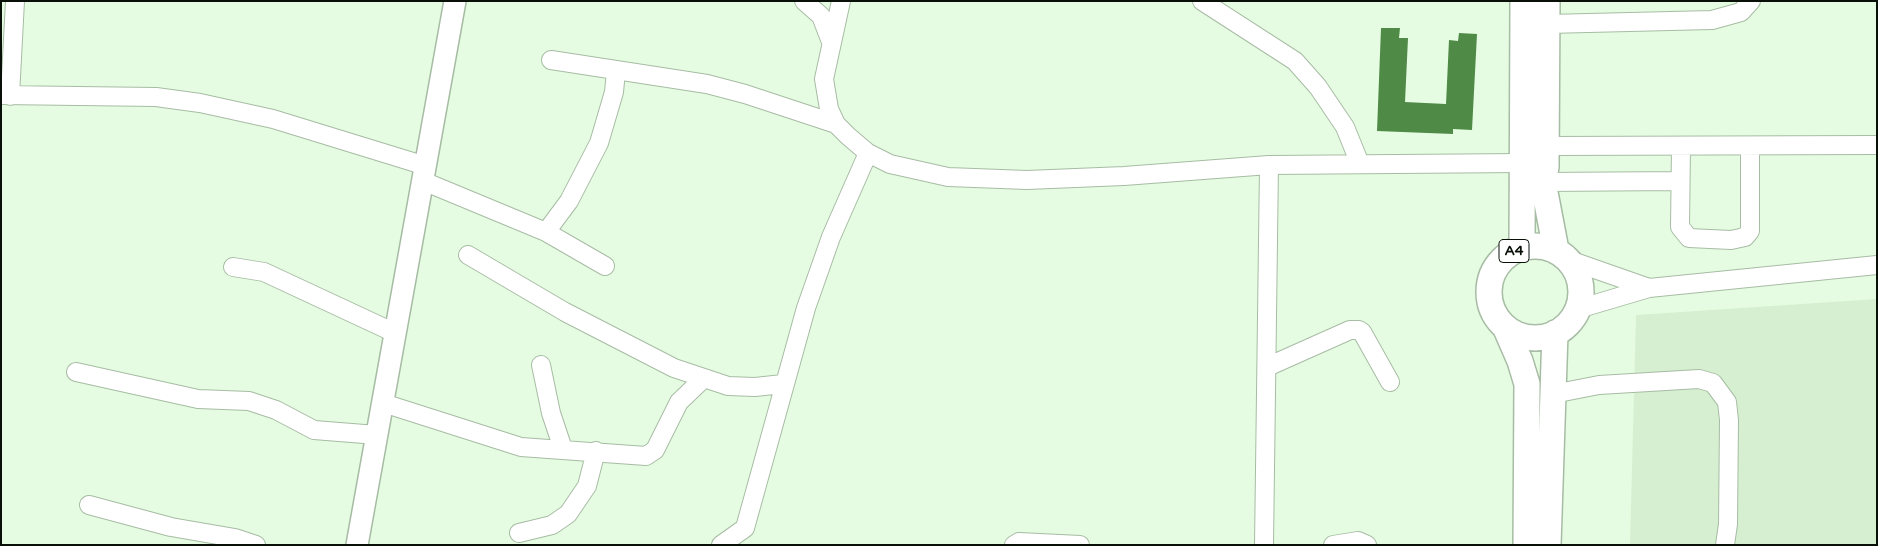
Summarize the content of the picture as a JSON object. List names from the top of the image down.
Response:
{
  "streets": {
    "highway": ["A4"]
  }
}
